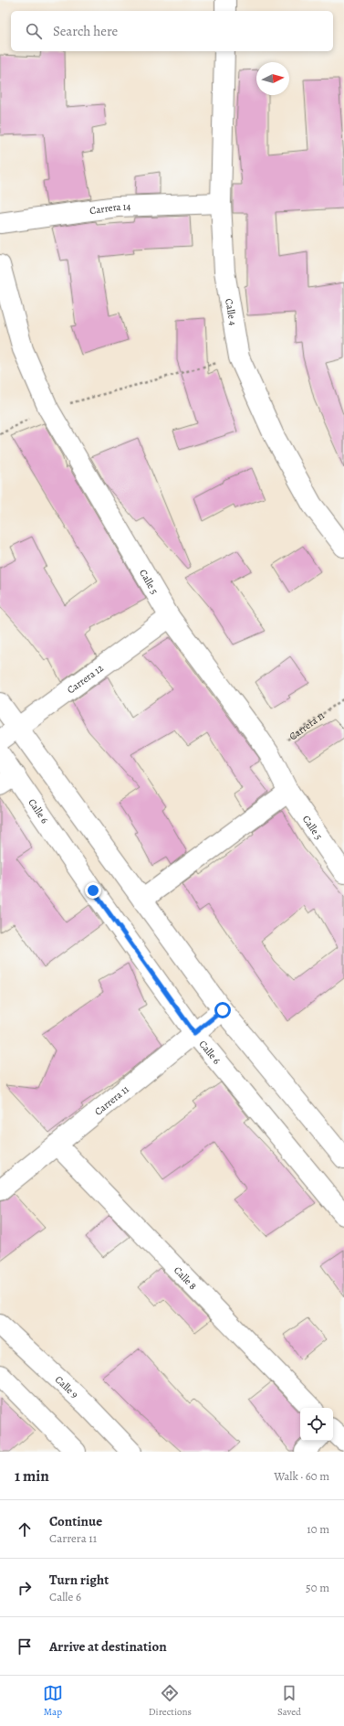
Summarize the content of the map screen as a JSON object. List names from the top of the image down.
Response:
{
  "streets": {
    "street": [
      "Carrera 14",
      "Calle 4",
      "Calle 5",
      "Carrera 12",
      "Carrera 11",
      "Calle 6",
      "Calle 8",
      "Calle 9"
    ]
  },
  "crossings": [
    ["Carrera 14", "Calle 4"],
    ["Calle 5", "Carrera 12"],
    ["Calle 5", "Carrera 11"],
    ["Carrera 11", "Calle 6"],
    ["Carrera 11", "Calle 8"]
  ],
  "north": "right",
  "page": {
    "search": "Search here",
    "heading": ["1 min", "Walk · 60 m"],
    "list": [
      ["Continue", "Carrera 11", "10 m"],
      ["Turn right", "Calle 6", "50 m"],
      "Arrive at destination"
    ],
    "nav": ["Map", "Directions", "Saved"]
  }
}
